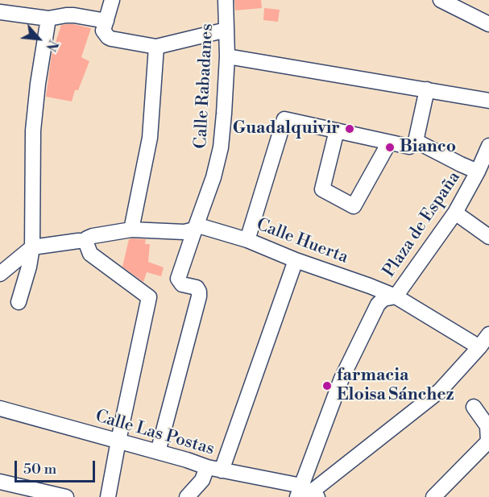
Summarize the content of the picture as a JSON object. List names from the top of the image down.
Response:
{
  "streets": {
    "street": [
      "Calle Rabadanes",
      "Plaza de España",
      "Calle Huerta",
      "Calle Las Postas"
    ]
  },
  "crossings": [
    ["Calle Rabadanes", "Calle Huerta"],
    ["Calle Rabadanes", "Calle Las Postas"],
    ["Plaza de España", "Calle Huerta"]
  ],
  "places": ["Guadalquivir", "Bianco", "farmacia Eloisa Sánchez"],
  "scale_bar": "50 m",
  "north": "bottom right"
}
